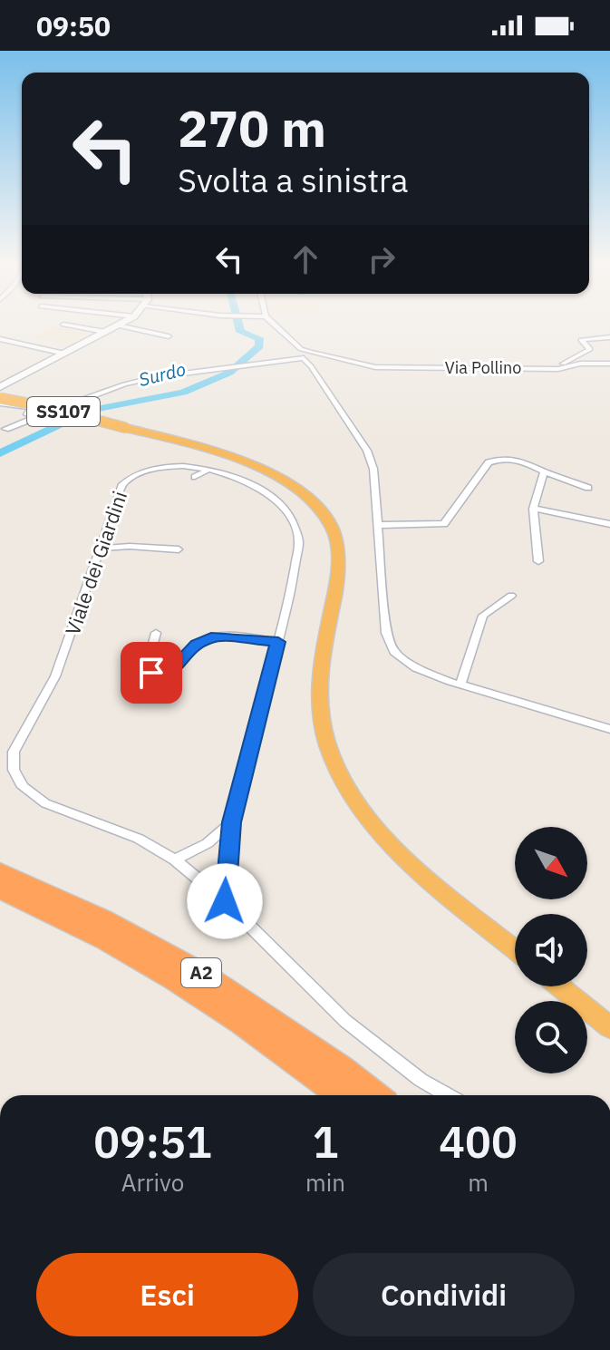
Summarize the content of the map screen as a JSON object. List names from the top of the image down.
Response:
{
  "streets": {
    "highway": ["SS107", "A2"],
    "street": ["Via Pollino", "Viale dei Giardini"]
  },
  "water": ["Surdo"],
  "north": "bottom right",
  "page": {
    "status": "09:50",
    "turn": ["270 m", "Svolta a sinistra"],
    "eta": [
      "09:51",
      "Arrivo",
      "1",
      "min",
      "400",
      "m"
    ],
    "buttons": ["Esci", "Condividi"]
  }
}
